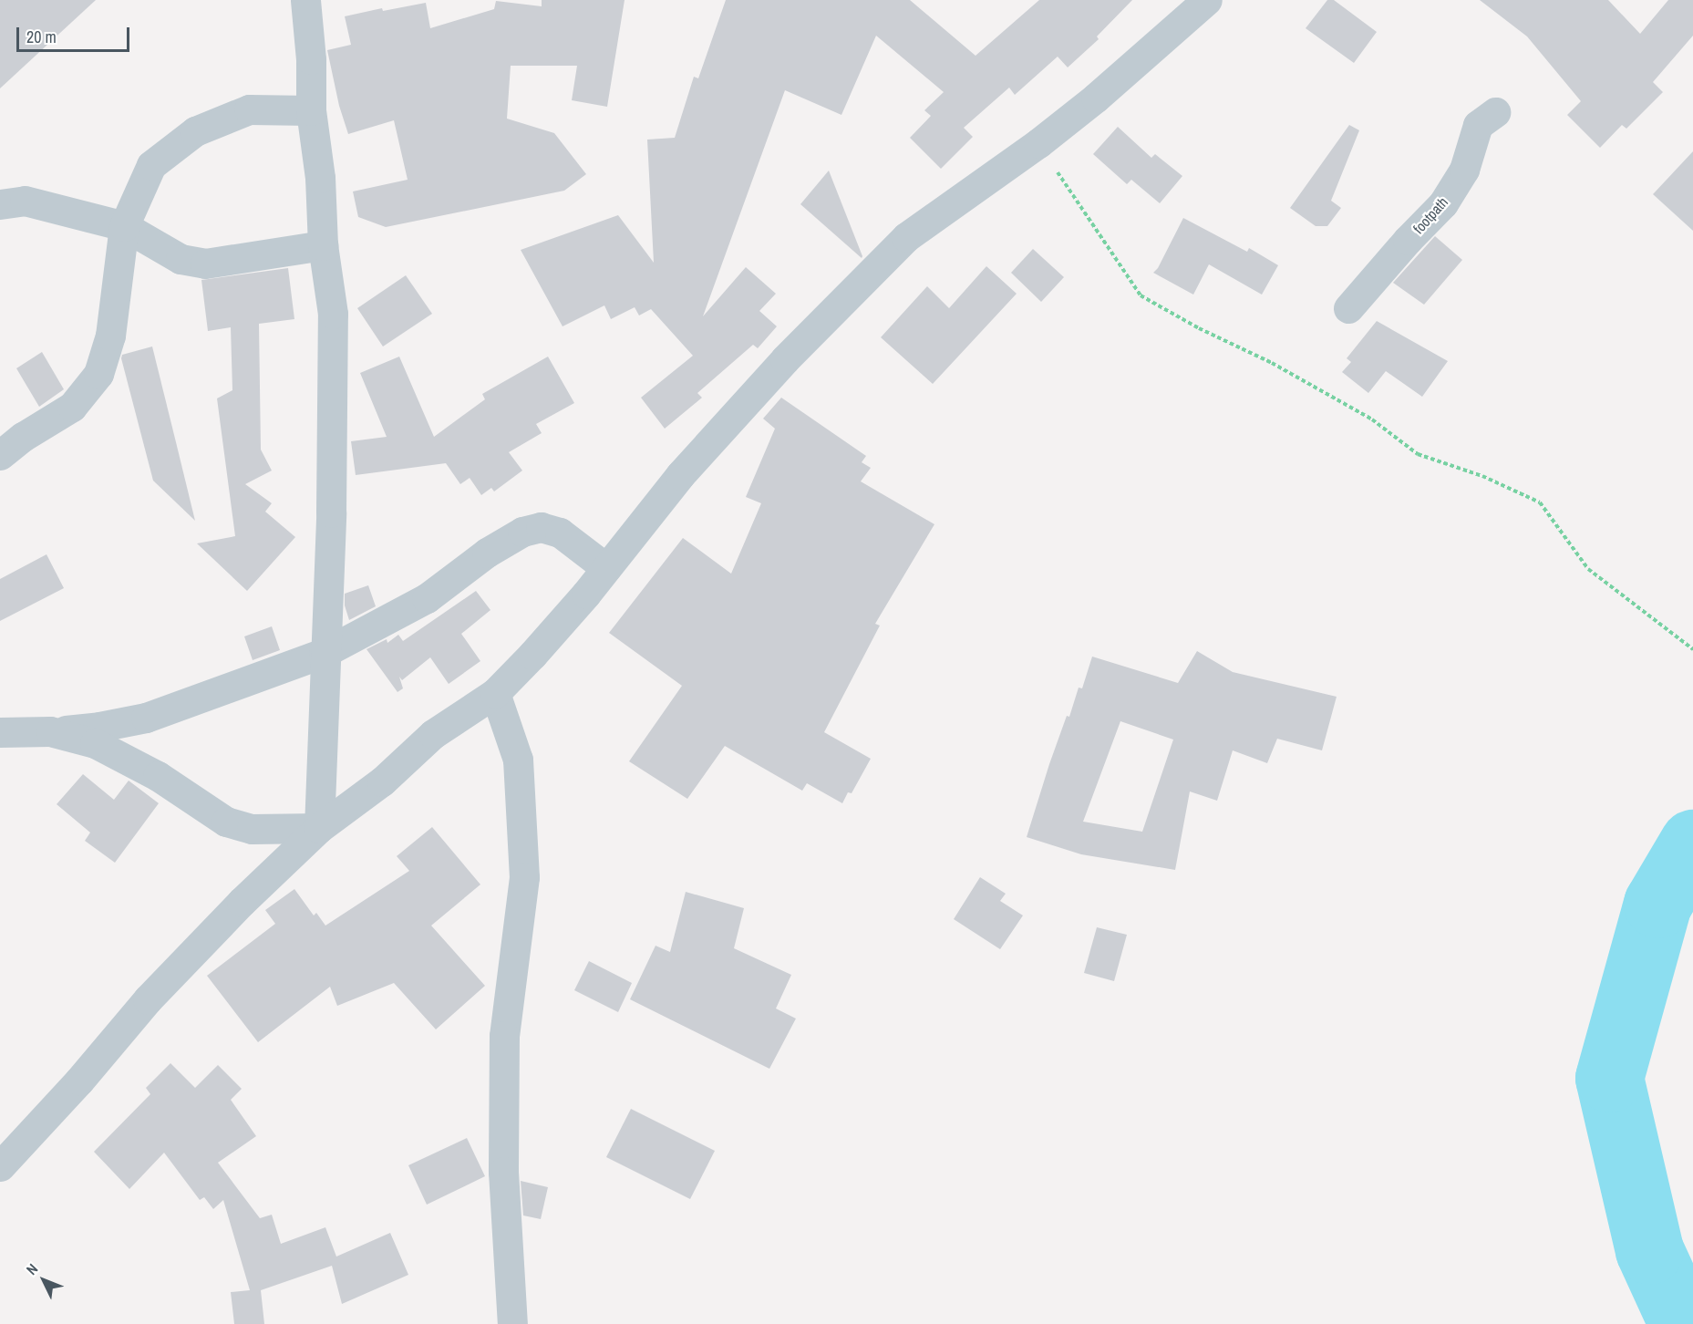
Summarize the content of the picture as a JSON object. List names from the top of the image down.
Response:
{
  "streets": {
    "street": ["footpath"]
  },
  "scale_bar": "20 m",
  "north": "top left"
}
